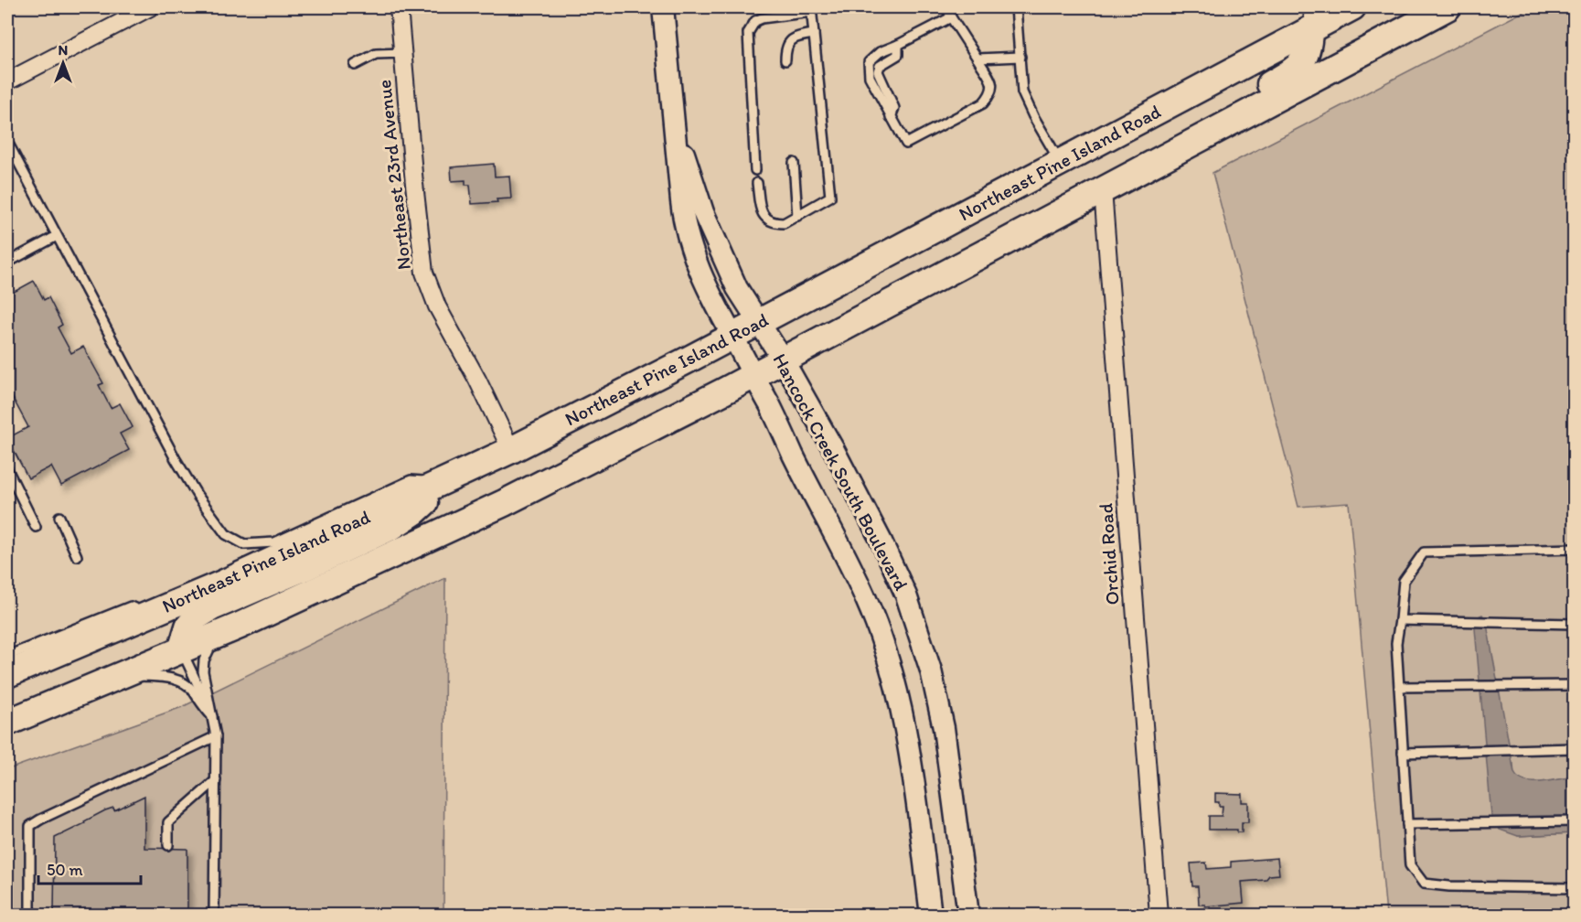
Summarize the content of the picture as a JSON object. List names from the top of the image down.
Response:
{
  "streets": {
    "main road": ["Northeast Pine Island Road"],
    "street": ["Northeast 23rd Avenue", "Hancock Creek South Boulevard", "Orchid Road"]
  },
  "crossings": [
    ["Northeast Pine Island Road", "Northeast 23rd Avenue"],
    ["Northeast Pine Island Road", "Hancock Creek South Boulevard"],
    ["Northeast Pine Island Road", "Orchid Road"]
  ],
  "scale_bar": "50 m",
  "north": "top"
}
